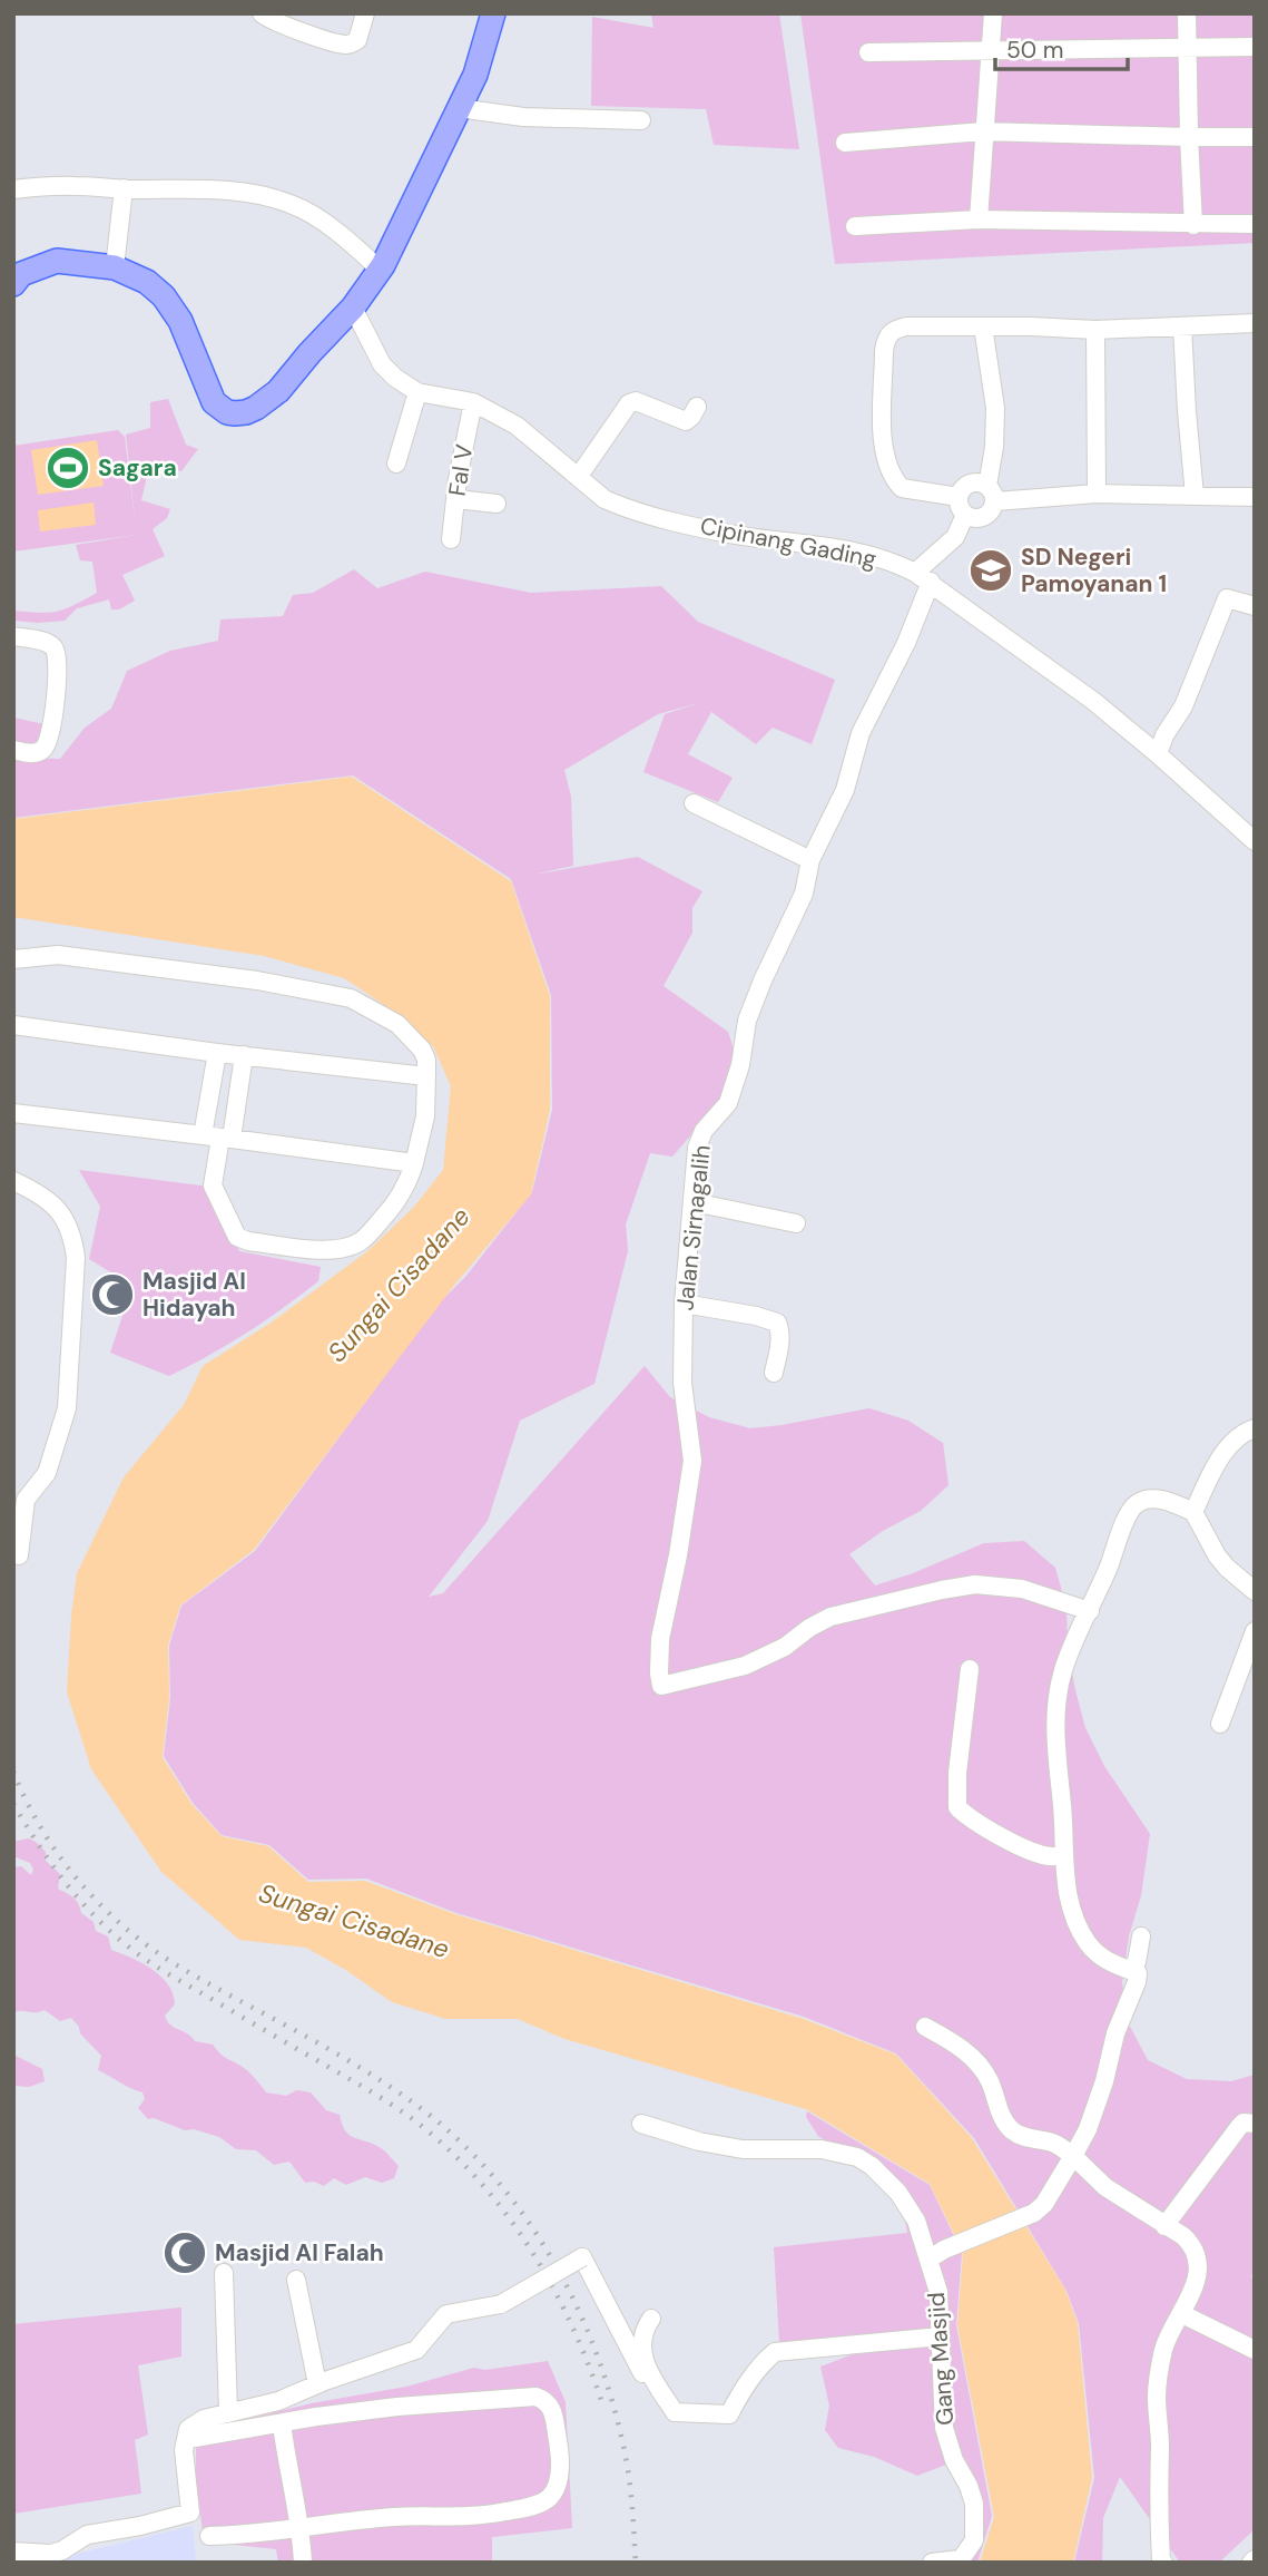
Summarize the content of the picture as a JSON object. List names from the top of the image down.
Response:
{
  "streets": {
    "street": [
      "Fal V",
      "Cipinang Gading",
      "Jalan Sirnagalih",
      "Gang Masjid"
    ]
  },
  "crossings": [
    ["Fal V", "Cipinang Gading"],
    ["Cipinang Gading", "Jalan Sirnagalih"]
  ],
  "water": ["Sungai Cisadane"],
  "places": {
    "sports": ["Sagara"],
    "school or university": ["SD Negeri Pamoyanan 1"],
    "mosque": ["Masjid Al Hidayah", "Masjid Al Falah"]
  },
  "scale_bar": "50 m"
}
